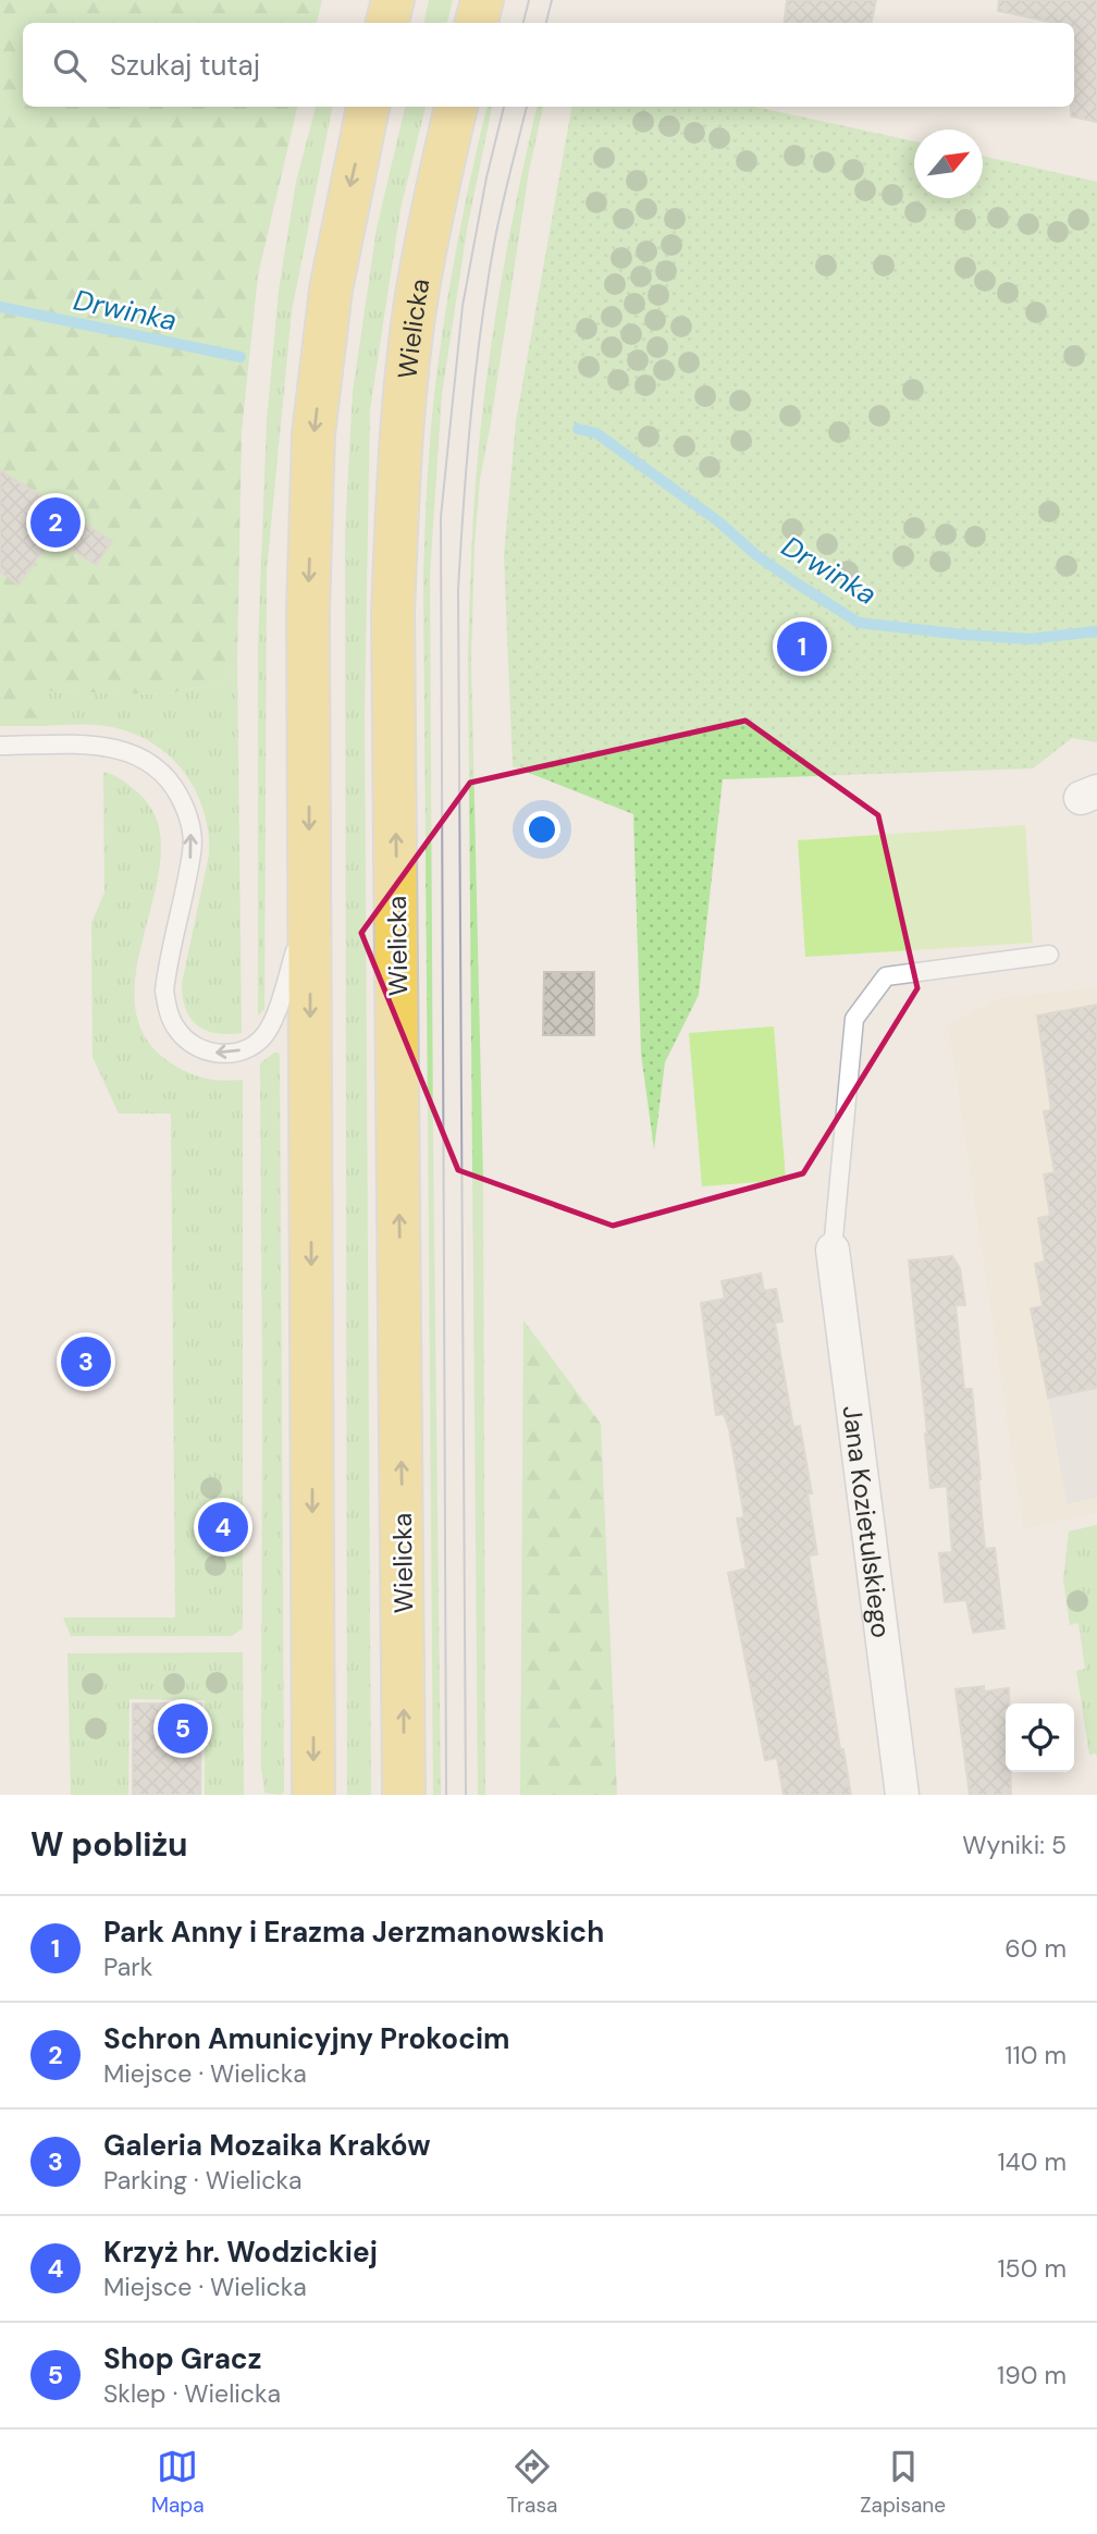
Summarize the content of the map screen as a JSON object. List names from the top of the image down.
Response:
{
  "streets": {
    "main road": ["Wielicka"],
    "street": ["Jana Kozietulskiego"]
  },
  "water": ["Drwinka"],
  "north": "top right",
  "page": {
    "search": "Szukaj tutaj",
    "pins": [
      "2",
      "1",
      "3",
      "4",
      "5"
    ],
    "heading": ["W pobliżu", "Wyniki: 5"],
    "list": [
      {
        "mark": "1",
        "name": "Park Anny i Erazma Jerzmanowskich",
        "note": "Park",
        "value": "60 m"
      },
      {
        "mark": "2",
        "name": "Schron Amunicyjny Prokocim",
        "note": "Miejsce · Wielicka",
        "value": "110 m"
      },
      {
        "mark": "3",
        "name": "Galeria Mozaika Kraków",
        "note": "Parking · Wielicka",
        "value": "140 m"
      },
      {
        "mark": "4",
        "name": "Krzyż hr. Wodzickiej",
        "note": "Miejsce · Wielicka",
        "value": "150 m"
      },
      {
        "mark": "5",
        "name": "Shop Gracz",
        "note": "Sklep · Wielicka",
        "value": "190 m"
      }
    ],
    "nav": ["Mapa", "Trasa", "Zapisane"]
  }
}
